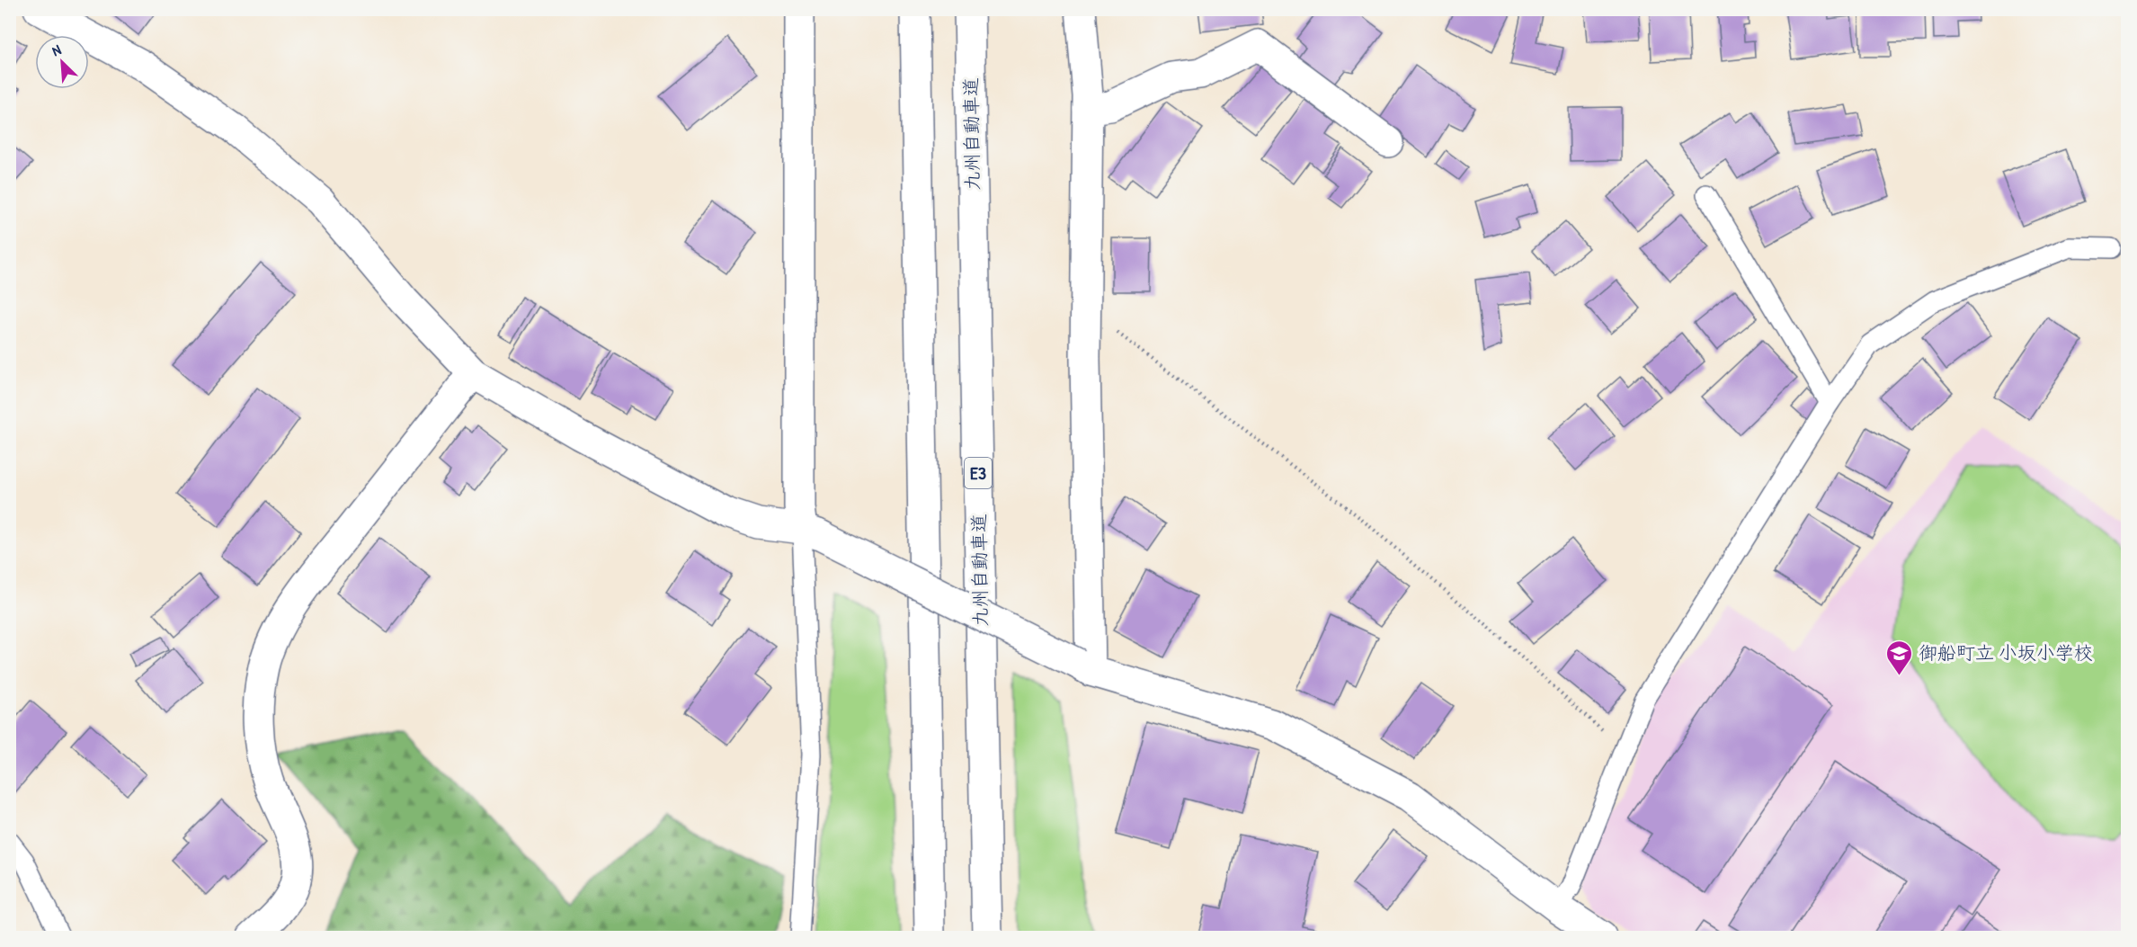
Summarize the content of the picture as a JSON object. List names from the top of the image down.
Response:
{
  "streets": {
    "main road": ["九州自動車道", "E3"]
  },
  "places": {
    "school or university": ["御船町立 小坂小学校"]
  },
  "north": "top left"
}
